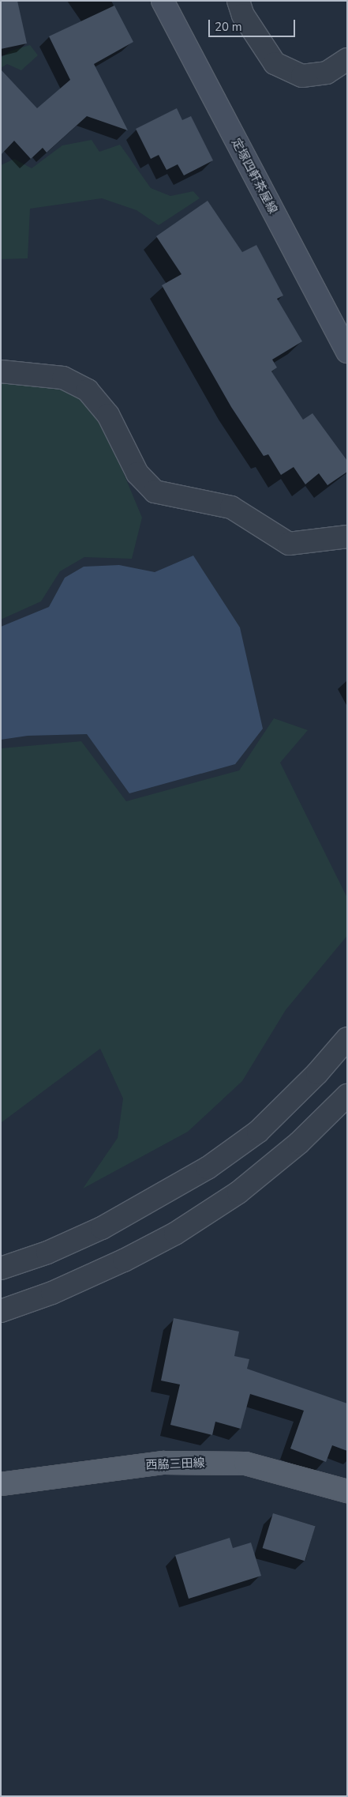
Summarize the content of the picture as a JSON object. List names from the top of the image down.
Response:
{
  "streets": {
    "main road": ["定塚四軒茶屋線", "西脇三田線"]
  },
  "scale_bar": "20 m"
}
